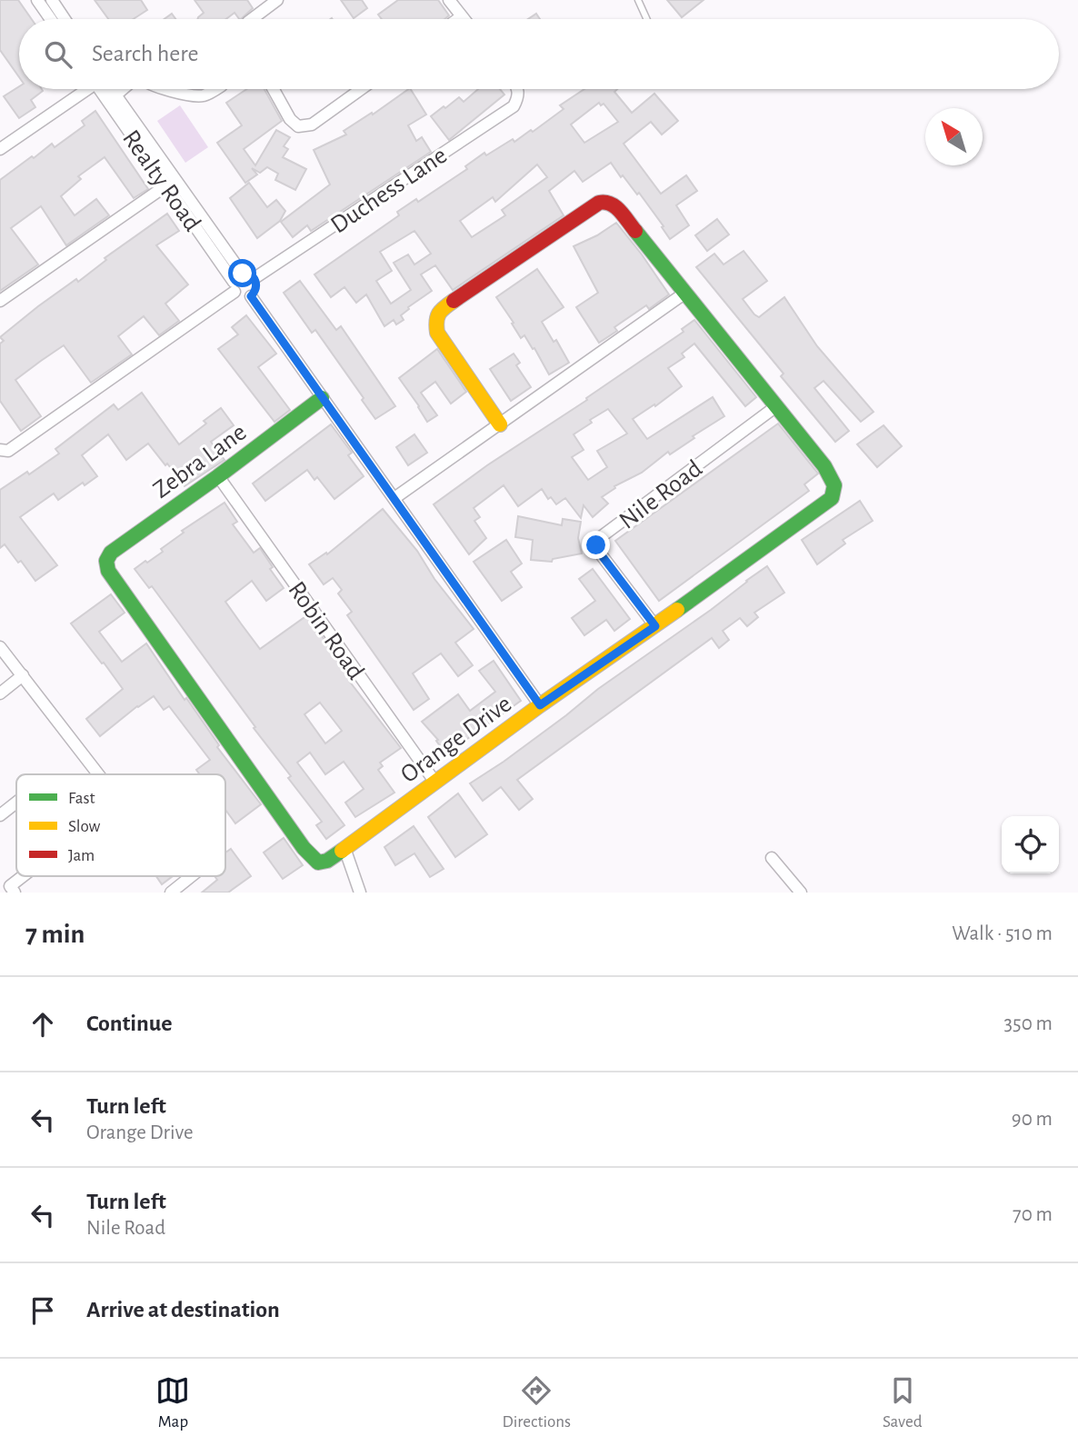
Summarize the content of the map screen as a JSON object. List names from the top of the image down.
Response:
{
  "streets": {
    "street": [
      "Realty Road",
      "Duchess Lane",
      "Zebra Lane",
      "Nile Road",
      "Robin Road",
      "Orange Drive"
    ]
  },
  "crossings": [
    ["Realty Road", "Duchess Lane"],
    ["Zebra Lane", "Robin Road"],
    ["Zebra Lane", "Orange Drive"],
    ["Nile Road", "Orange Drive"],
    ["Robin Road", "Orange Drive"]
  ],
  "legend": ["Fast", "Slow", "Jam"],
  "north": "top left",
  "page": {
    "search": "Search here",
    "heading": ["7 min", "Walk · 510 m"],
    "list": [
      ["Continue", "350 m"],
      ["Turn left", "Orange Drive", "90 m"],
      ["Turn left", "Nile Road", "70 m"],
      "Arrive at destination"
    ],
    "nav": ["Map", "Directions", "Saved"]
  }
}
